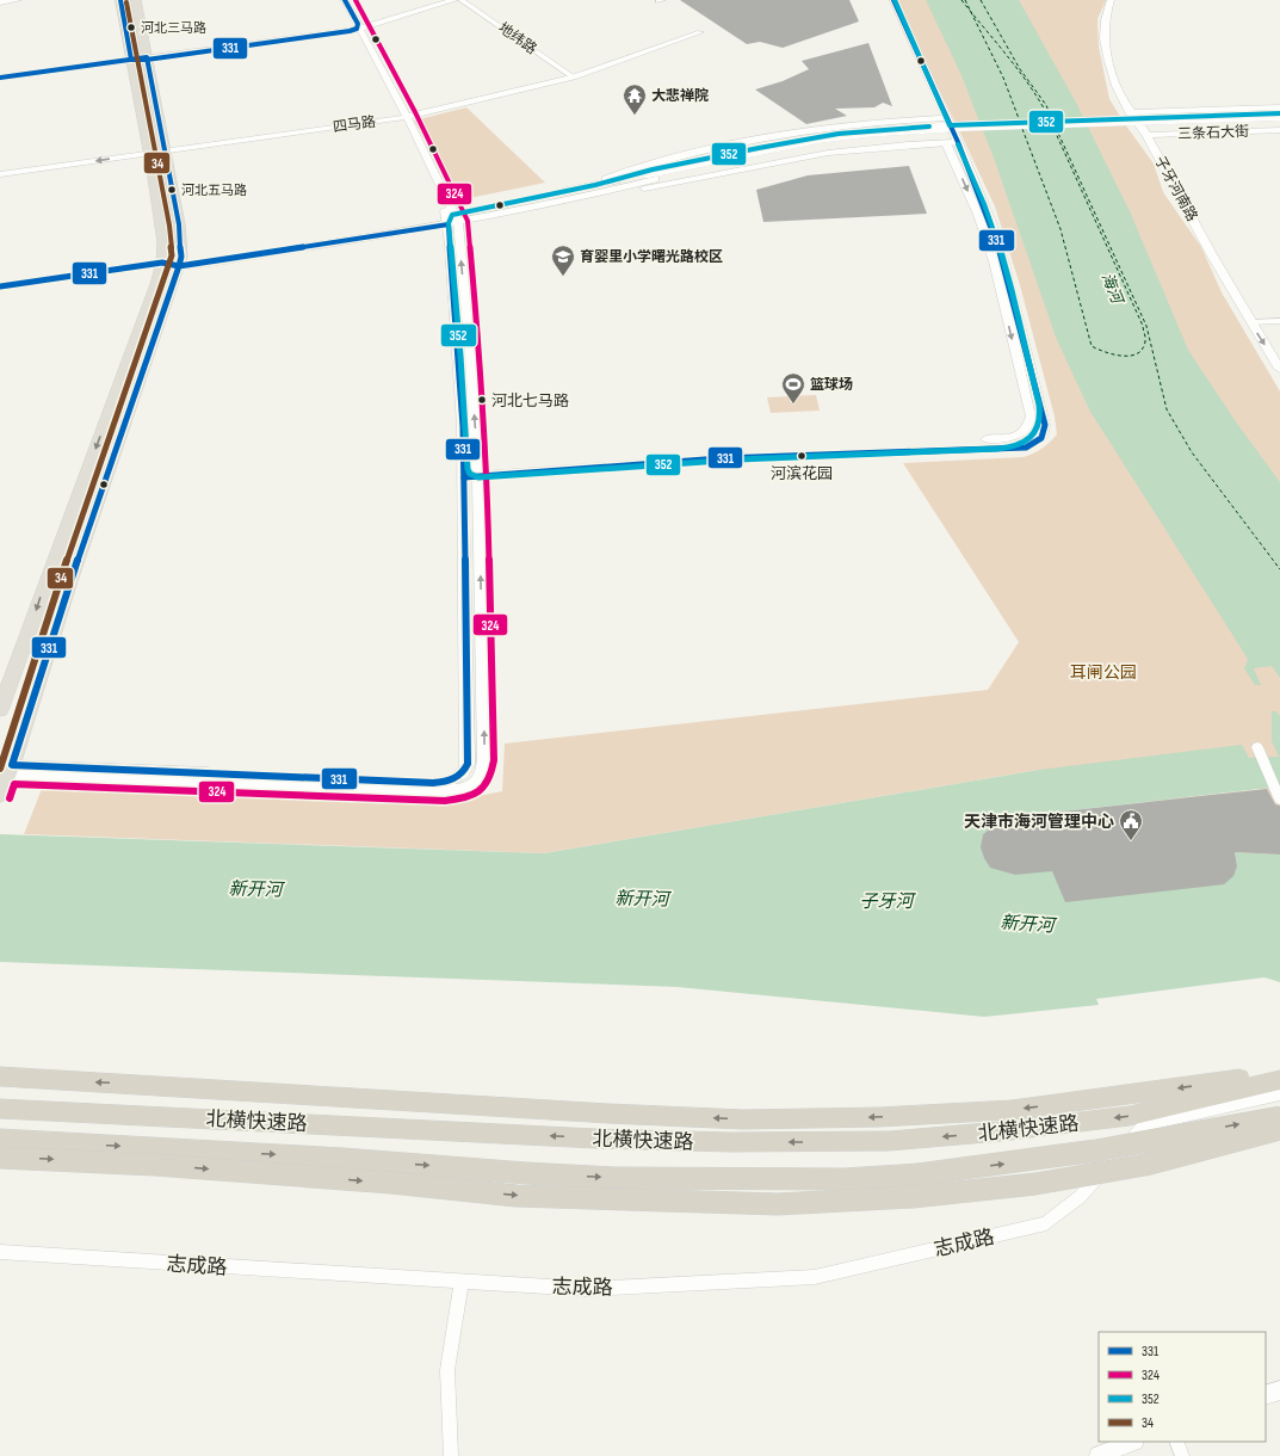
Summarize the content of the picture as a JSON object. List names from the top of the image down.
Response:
{
  "streets": {
    "highway": ["北横快速路"],
    "main road": ["三条石大街", "子牙河南路"],
    "street": ["地纬路", "四马路", "志成路"]
  },
  "crossings": [
    ["地纬路", "四马路"],
    ["三条石大街", "子牙河南路"]
  ],
  "water": ["海河", "新开河", "子牙河"],
  "parks": ["耳闸公园"],
  "places": {
    "other": [
      "河北三马路",
      "河北五马路",
      "河北七马路",
      "河滨花园"
    ],
    "temple": ["大悲禅院"],
    "school or university": ["育婴里小学曙光路校区"],
    "sports": ["篮球场"],
    "public building": ["天津市海河管理中心"]
  },
  "lines": [
    "transit line 331",
    "transit line 324",
    "transit line 352",
    "transit line 34"
  ],
  "legend": [
    "331",
    "324",
    "352",
    "34"
  ]
}
